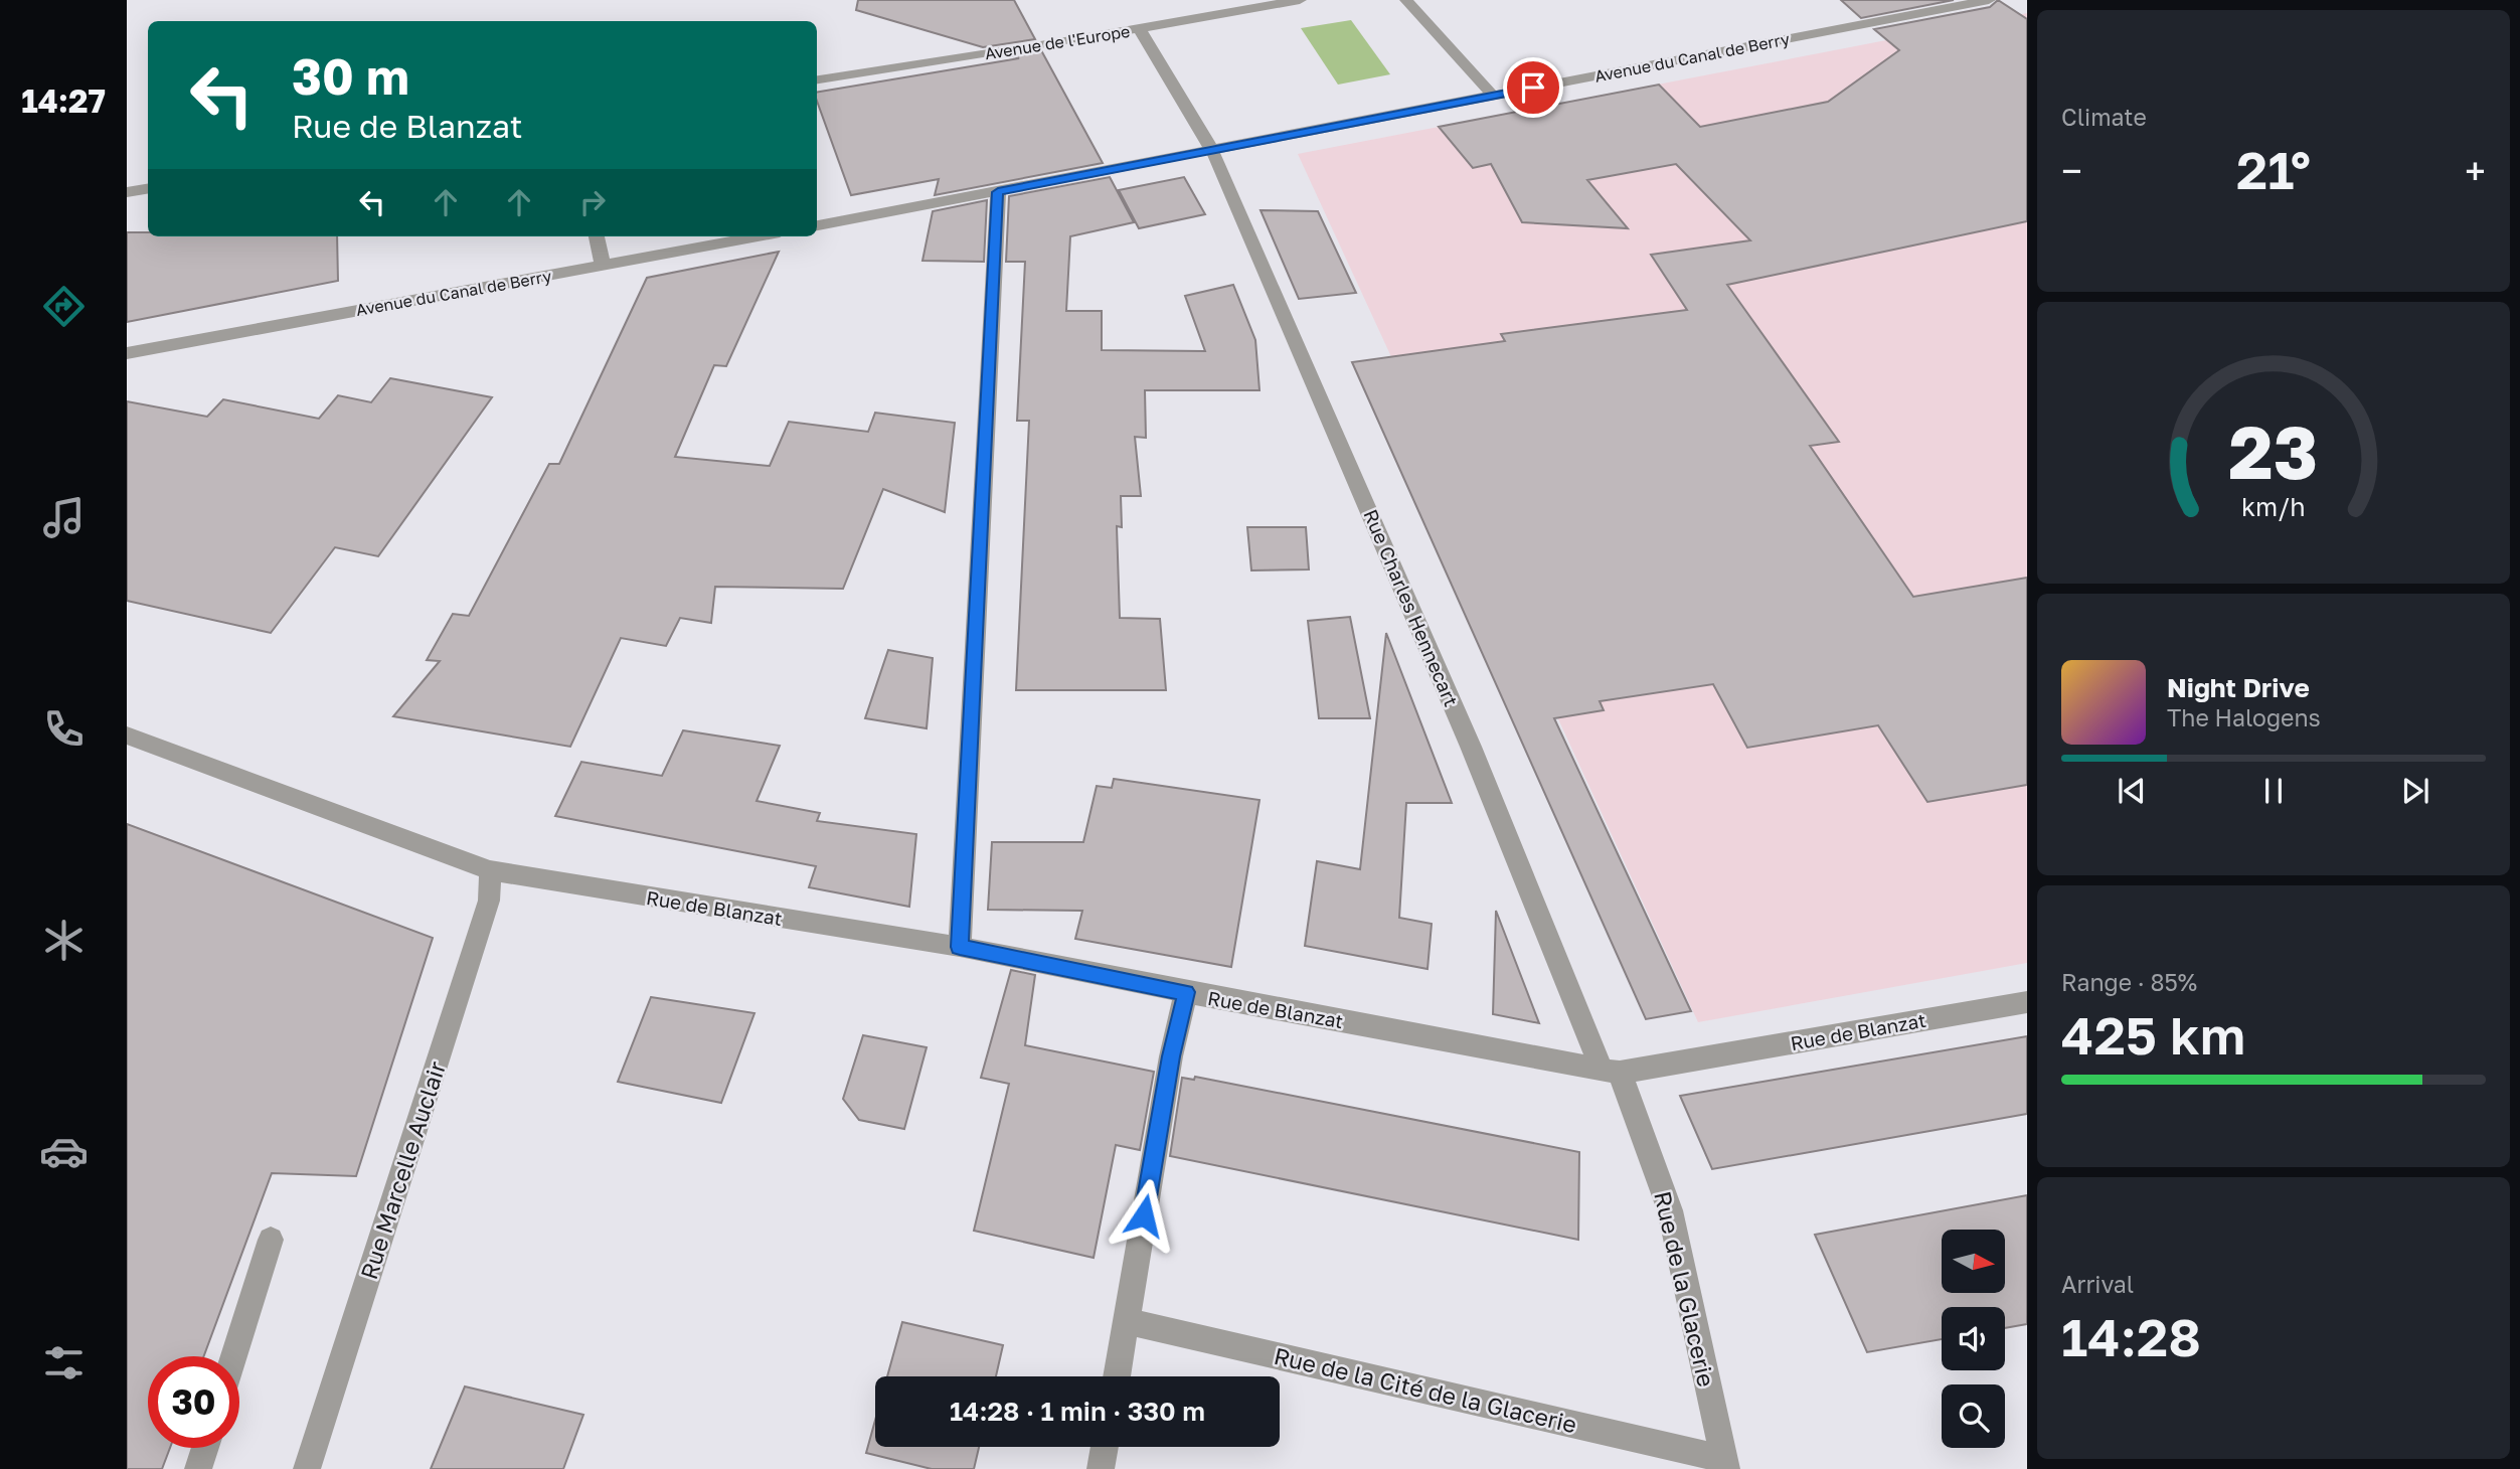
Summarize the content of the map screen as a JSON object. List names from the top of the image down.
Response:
{
  "streets": {
    "street": [
      "Avenue de l'Europe",
      "Avenue du Canal de Berry",
      "Rue Charles Hennecart",
      "Rue de Blanzat",
      "Rue Marcelle Auclair",
      "Rue de la Glacerie",
      "Rue de la Cité de la Glacerie"
    ]
  },
  "crossings": [
    ["Avenue de l'Europe", "Rue Charles Hennecart"],
    ["Avenue du Canal de Berry", "Rue Charles Hennecart"],
    ["Rue Charles Hennecart", "Rue de Blanzat"],
    ["Rue Charles Hennecart", "Rue de la Glacerie"],
    ["Rue de Blanzat", "Rue Marcelle Auclair"],
    ["Rue de Blanzat", "Rue de la Glacerie"],
    ["Rue de la Glacerie", "Rue de la Cité de la Glacerie"]
  ],
  "north": "right",
  "page": {
    "tabs": "14:27",
    "tile": [
      "Climate",
      ["Range · 85%", "425 km"],
      ["Arrival", "14:28"]
    ],
    "turn": ["30 m", "Rue de Blanzat"],
    "heat": ["−", "21°", "+"],
    "song": ["Night Drive", "The Halogens"],
    "limit": "30",
    "trip": "14:28 · 1 min · 330 m",
    "gauge": ["23", "km/h"]
  }
}
